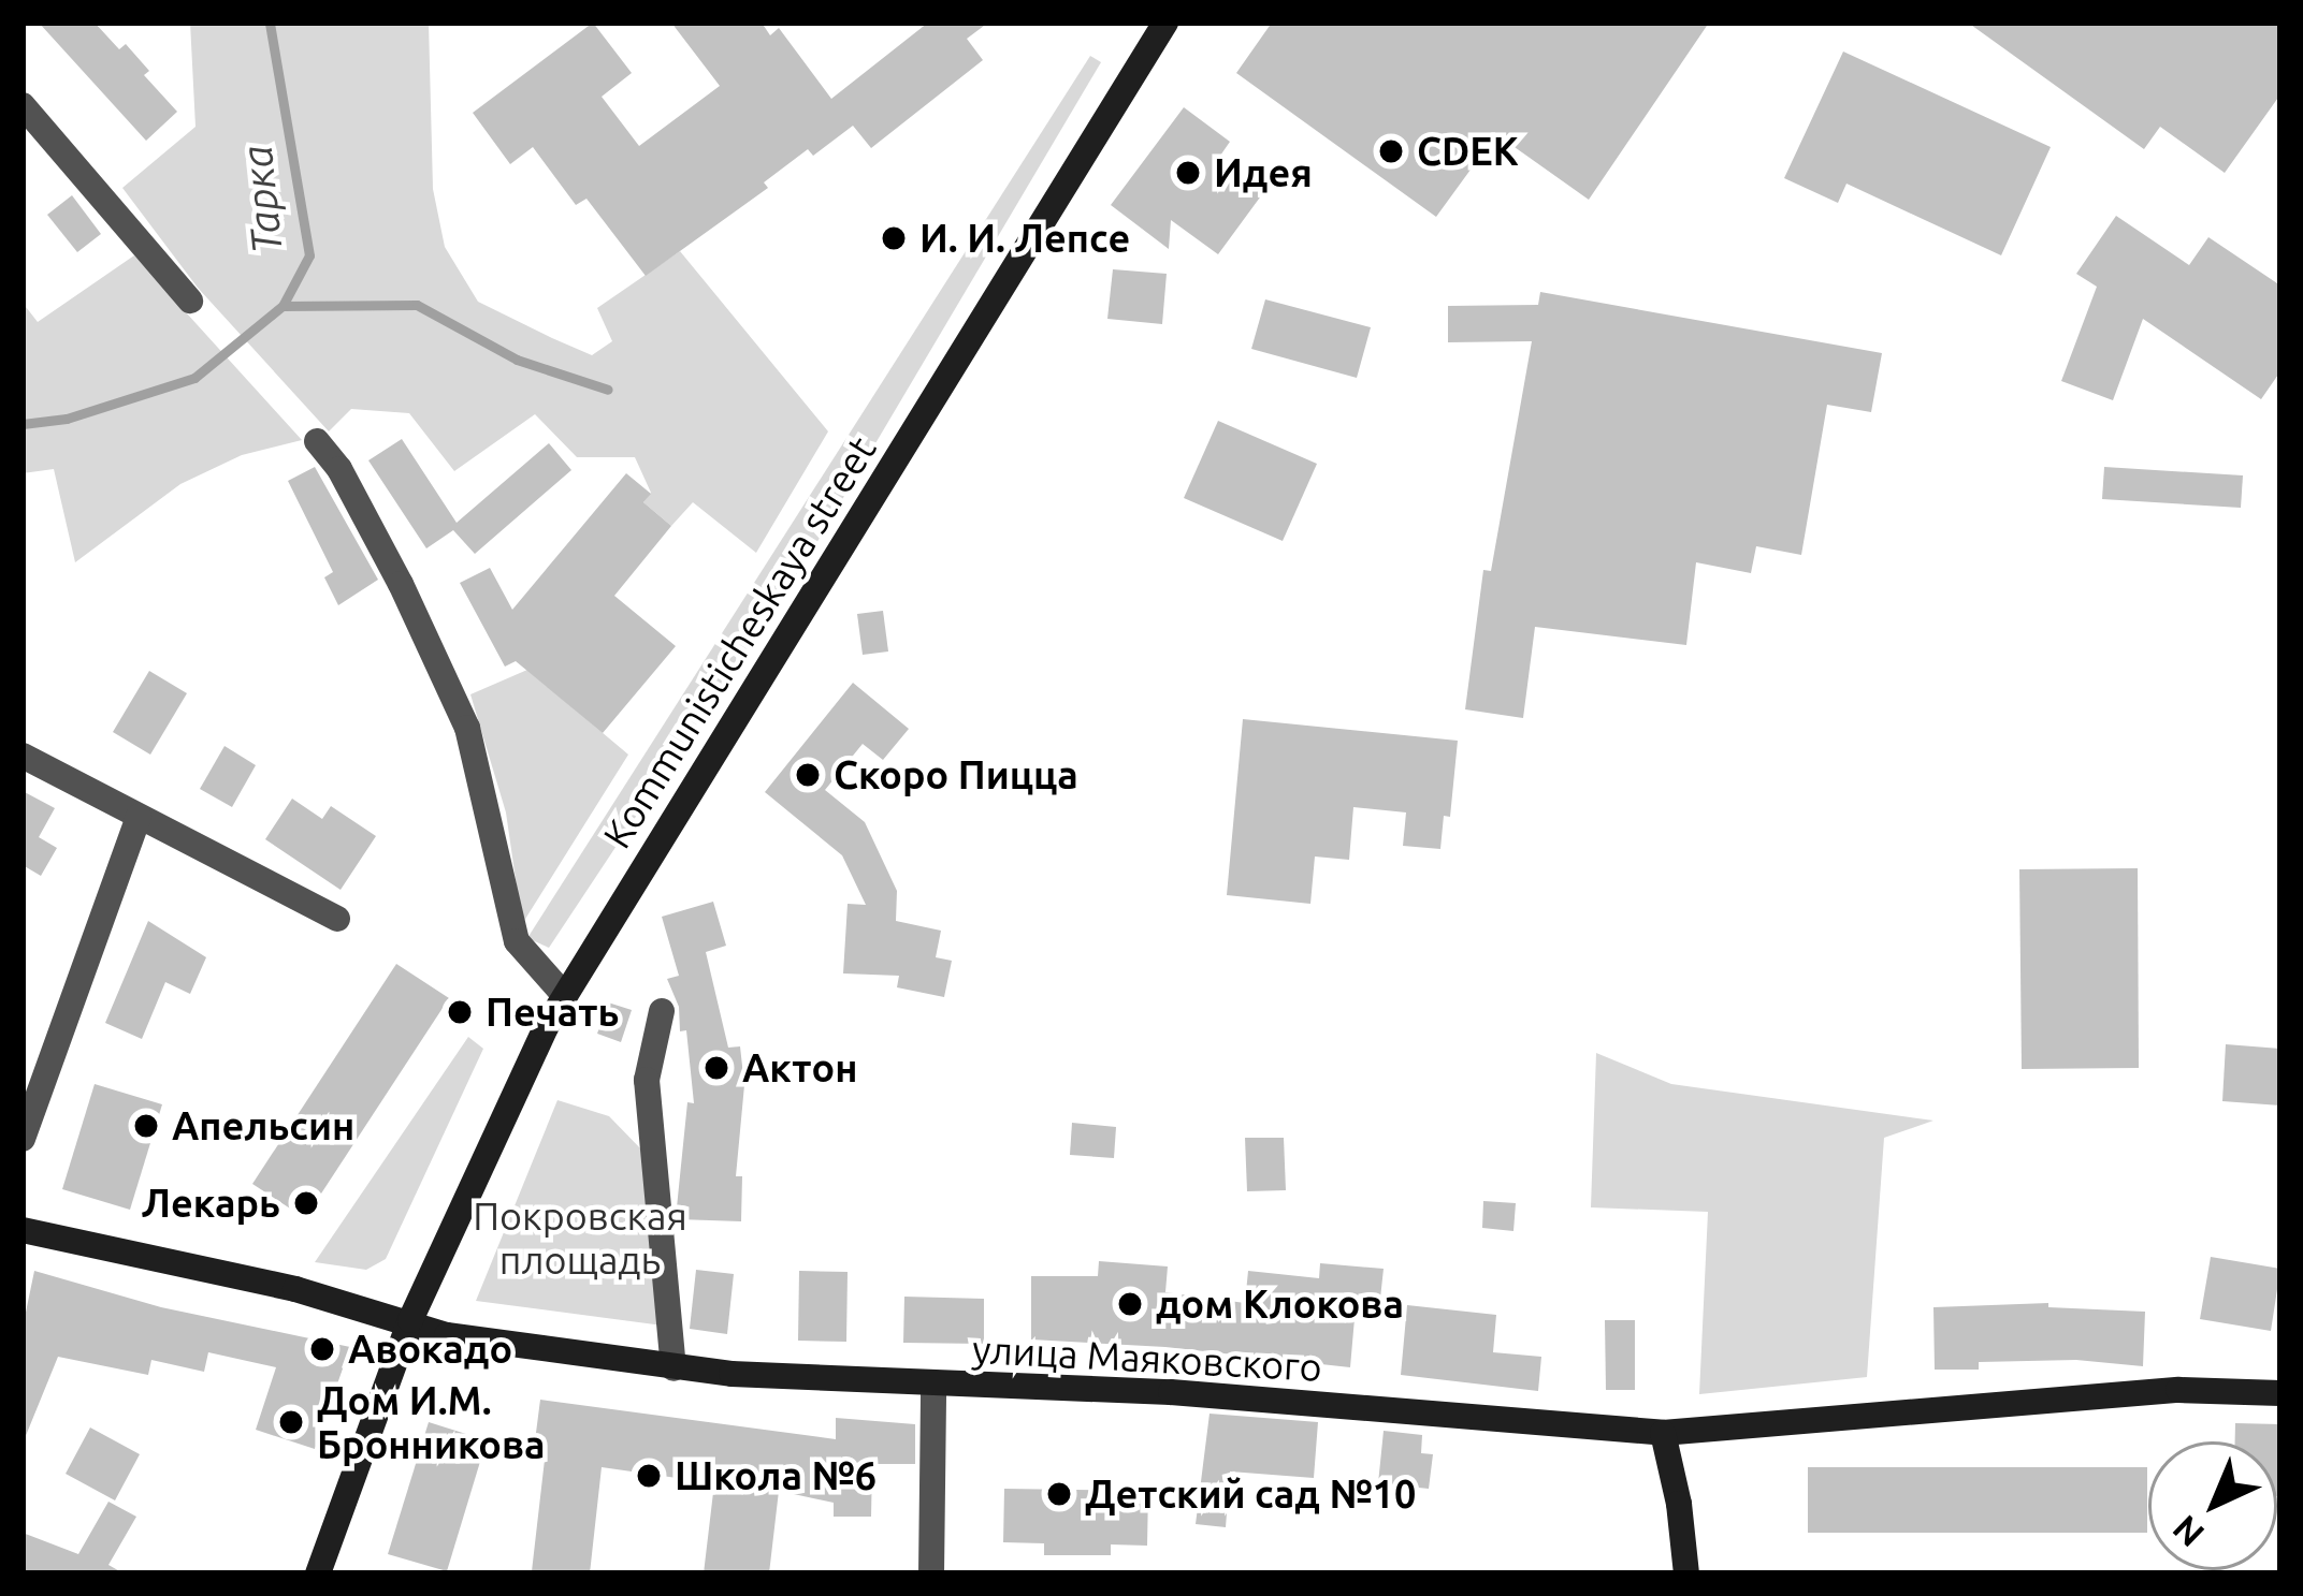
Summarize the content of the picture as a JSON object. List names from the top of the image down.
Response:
{
  "streets": {
    "street": ["Kommunisticheskaya street", "улица Маяковского"]
  },
  "crossings": [
    ["Kommunisticheskaya street", "улица Маяковского"]
  ],
  "water": ["Тарка"],
  "parks": ["Покровская площадь"],
  "places": [
    "CDEK",
    "Идея",
    "И. И. Лепсе",
    "Скоро Пицца",
    "Печать",
    "Актон",
    "Апельсин",
    "Лекарь",
    "дом Клокова",
    "Авокадо",
    "Дом И.М. Бронникова",
    "Школа №6",
    "Детский сад №10"
  ],
  "north": "bottom left"
}
